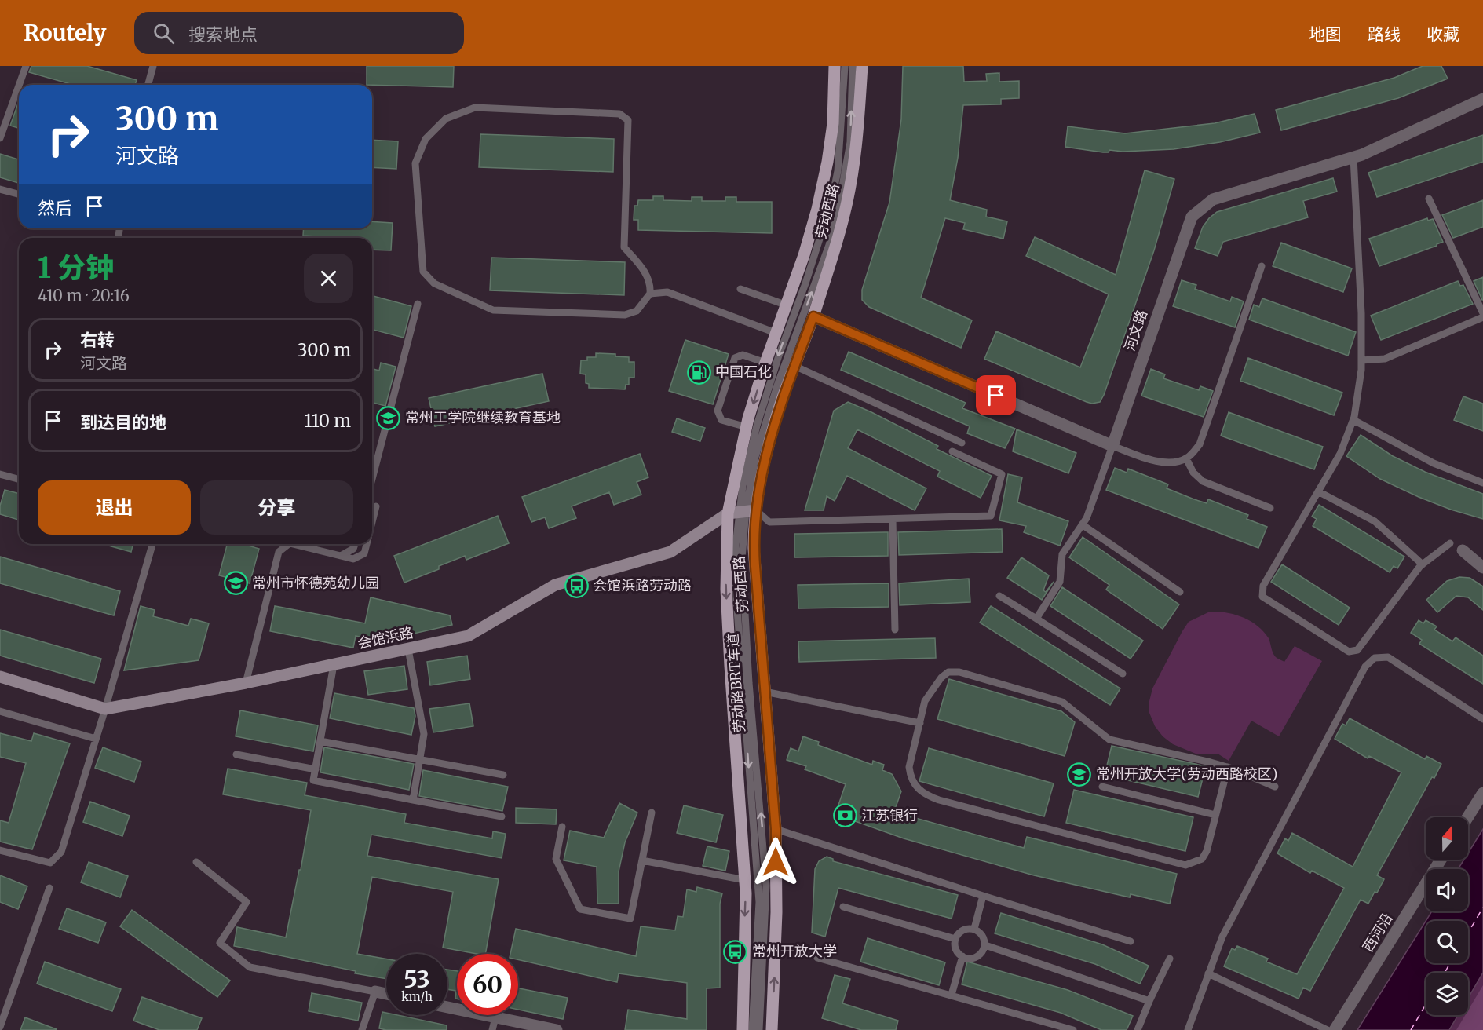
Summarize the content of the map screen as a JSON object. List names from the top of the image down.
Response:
{
  "streets": {
    "main road": ["劳动西路"],
    "street": ["河文路", "会馆浜路", "西河沿"],
    "lane": ["劳动路BRT车道"]
  },
  "crossings": [
    ["劳动西路", "会馆浜路"],
    ["劳动西路", "劳动路BRT车道"],
    ["会馆浜路", "劳动路BRT车道"]
  ],
  "places": {
    "fuel station": ["中国石化"],
    "school or university": ["常州工学院继续教育基地", "常州市怀德苑幼儿园", "常州开放大学(劳动西路校区)"],
    "bus stop": ["会馆浜路劳动路", "常州开放大学"],
    "bank": ["江苏银行"]
  },
  "north": "top",
  "page": {
    "header": "Routely",
    "search": "搜索地点",
    "nav": ["地图", "路线", "收藏"],
    "turn": ["300 m", "河文路"],
    "then": "然后",
    "heading": ["1 分钟", "410 m · 20:16"],
    "list": [
      {
        "name": "右转",
        "note": "河文路",
        "value": "300 m"
      },
      {
        "name": "到达目的地",
        "value": "110 m"
      }
    ],
    "buttons": ["退出", "分享"],
    "speed": "53 km/h",
    "limit": "60"
  }
}
